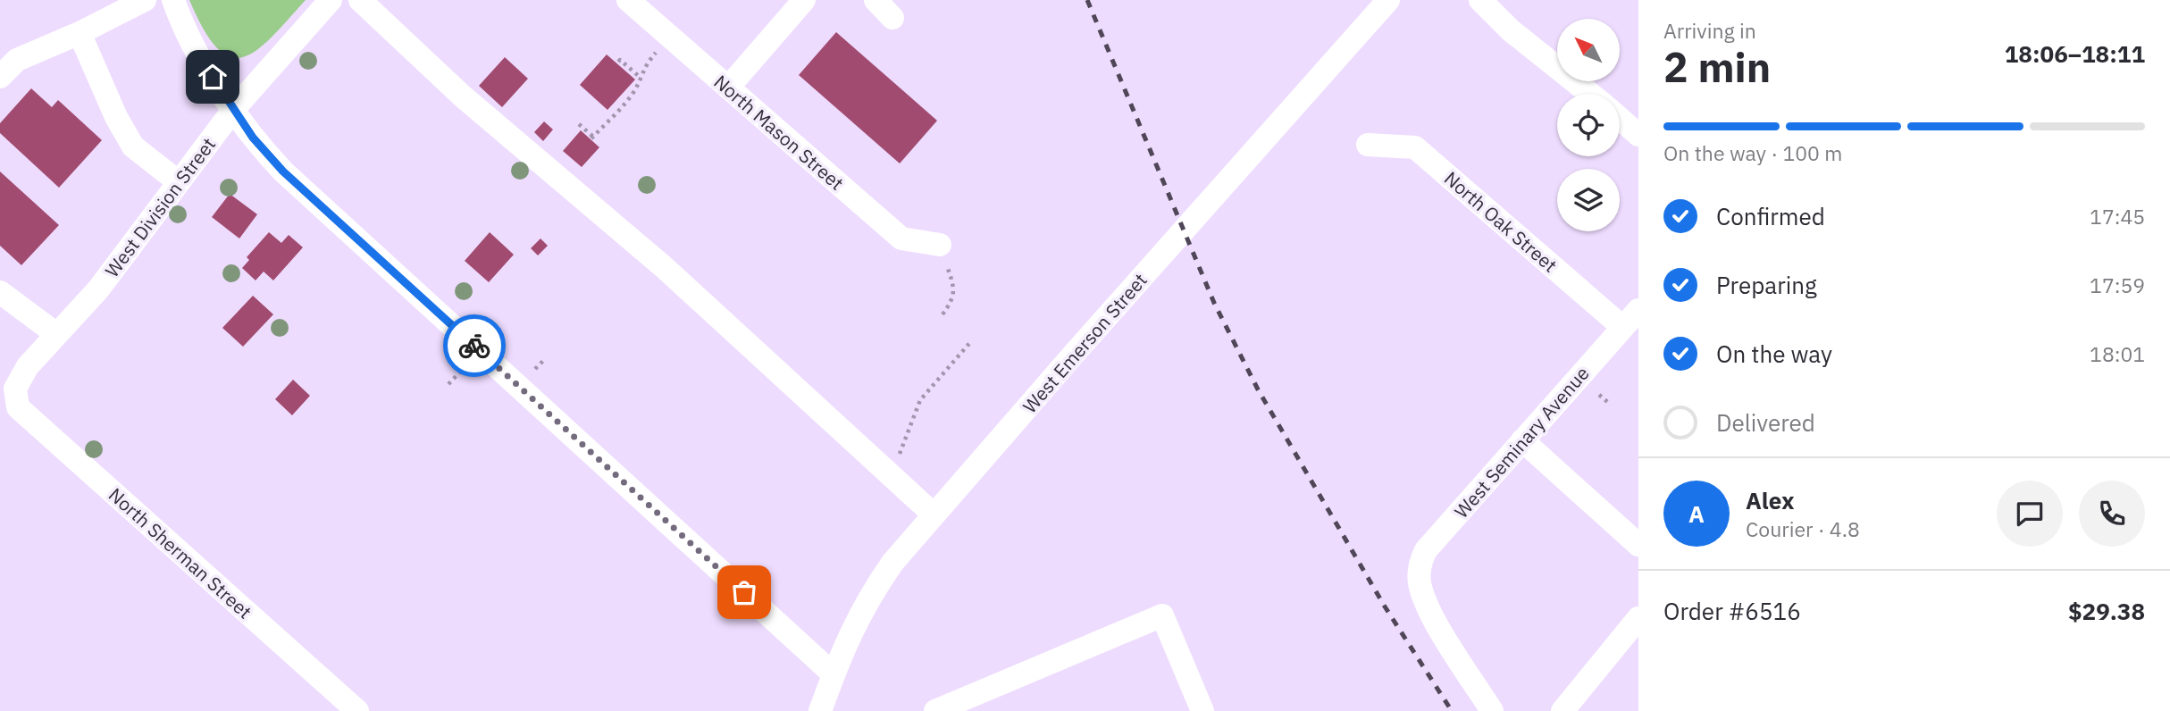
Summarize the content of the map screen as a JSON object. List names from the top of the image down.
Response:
{
  "streets": {
    "street": [
      "North Mason Street",
      "West Division Street",
      "North Oak Street",
      "West Emerson Street",
      "West Seminary Avenue",
      "North Sherman Street"
    ]
  },
  "crossings": [
    ["West Division Street", "North Sherman Street"],
    ["North Oak Street", "West Seminary Avenue"]
  ],
  "north": "top left",
  "page": {
    "heading": ["2 min", "Arriving in", "18:06–18:11"],
    "panel": [
      "Alex",
      "Courier · 4.8",
      "Order #6516",
      "$29.38"
    ],
    "bar": "On the way · 100 m",
    "list": [
      ["Confirmed", "17:45"],
      ["Preparing", "17:59"],
      ["On the way", "18:01"],
      "Delivered"
    ],
    "round": "A"
  }
}
